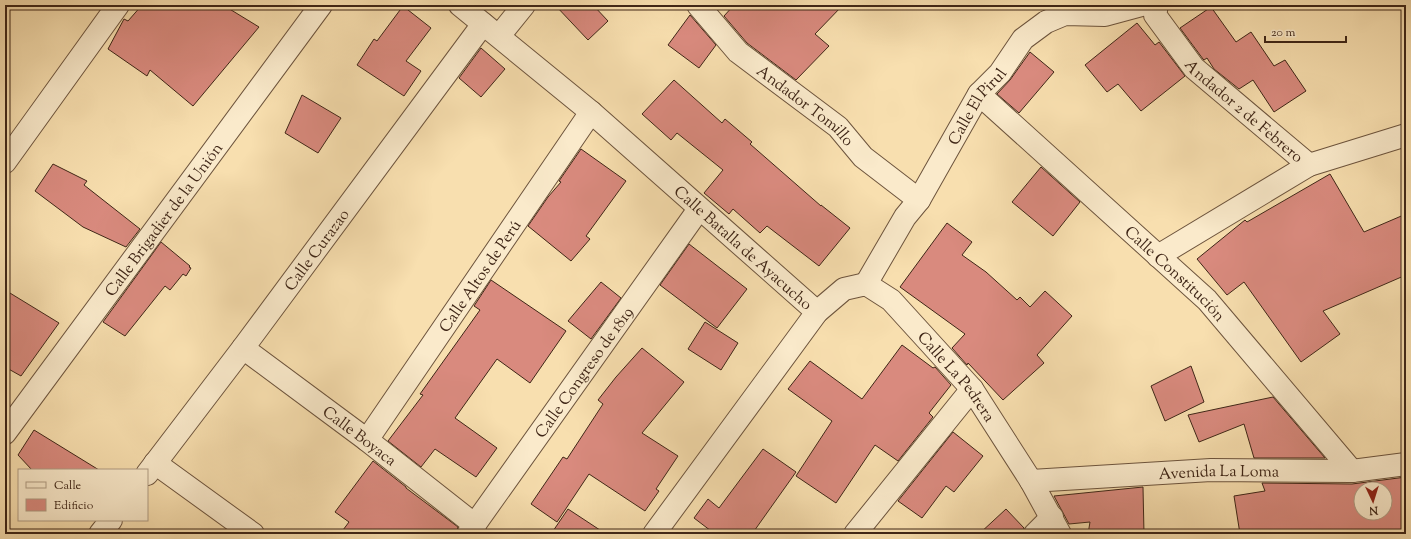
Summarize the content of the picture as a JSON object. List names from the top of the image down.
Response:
{
  "streets": {
    "street": [
      "Andador Tomillo",
      "Calle El Pirul",
      "Andador 2 de Febrero",
      "Calle Brigadier de la Unión",
      "Calle Batalla de Ayacucho",
      "Calle Curazao",
      "Calle Constitución",
      "Calle Altos de Perú",
      "Calle Congreso de 1819",
      "Calle La Pedrera",
      "Calle Boyaca",
      "Avenida La Loma"
    ]
  },
  "crossings": [
    ["Andador Tomillo", "Calle El Pirul"],
    ["Calle El Pirul", "Calle Constitución"],
    ["Calle El Pirul", "Calle La Pedrera"],
    ["Andador 2 de Febrero", "Calle Constitución"],
    ["Calle Batalla de Ayacucho", "Calle Curazao"],
    ["Calle Batalla de Ayacucho", "Calle Altos de Perú"],
    ["Calle Batalla de Ayacucho", "Calle Congreso de 1819"],
    ["Calle Curazao", "Calle Boyaca"],
    ["Calle Constitución", "Avenida La Loma"],
    ["Calle Altos de Perú", "Calle Boyaca"],
    ["Calle Congreso de 1819", "Calle Boyaca"],
    ["Calle La Pedrera", "Avenida La Loma"]
  ],
  "legend": ["Calle", "Edificio"],
  "scale_bar": "20 m",
  "north": "bottom"
}
